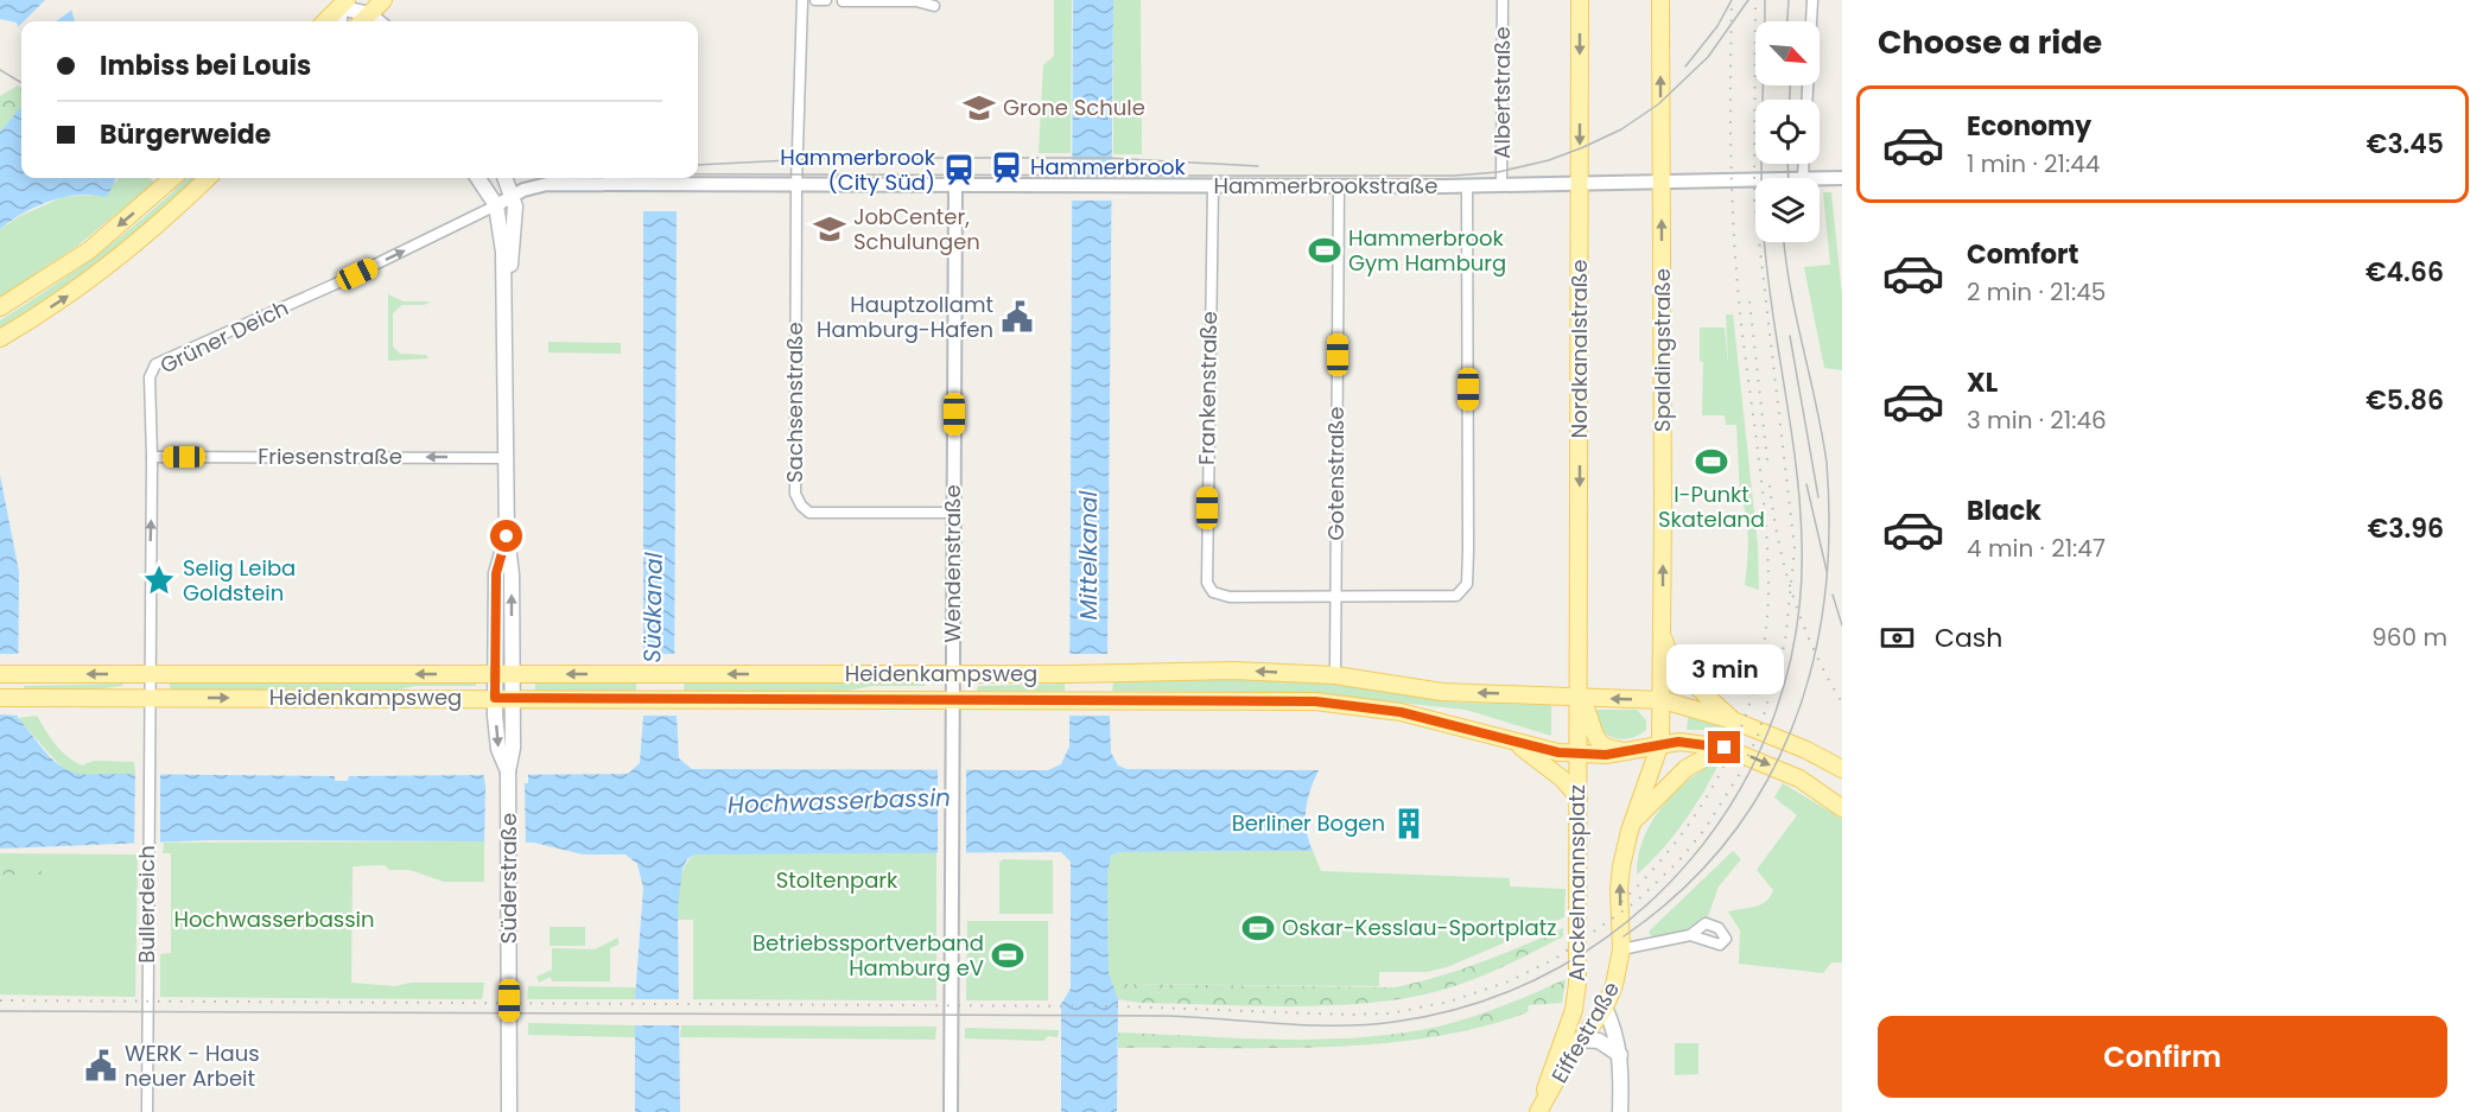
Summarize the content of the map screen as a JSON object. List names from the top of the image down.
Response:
{
  "streets": {
    "main road": [
      "Nordkanalstraße",
      "Spaldingstraße",
      "Heidenkampsweg",
      "Süderstraße",
      "Anckelmannsplatz",
      "Eiffestraße"
    ],
    "street": [
      "Albertstraße",
      "Hammerbrookstraße",
      "Grüner Deich",
      "Frankenstraße",
      "Sachsenstraße",
      "Friesenstraße",
      "Gotenstraße",
      "Wendenstraße",
      "Bullerdeich"
    ]
  },
  "crossings": [
    ["Albertstraße", "Hammerbrookstraße"],
    ["Hammerbrookstraße", "Grüner Deich"],
    ["Hammerbrookstraße", "Nordkanalstraße"],
    ["Hammerbrookstraße", "Spaldingstraße"],
    ["Hammerbrookstraße", "Frankenstraße"],
    ["Hammerbrookstraße", "Sachsenstraße"],
    ["Hammerbrookstraße", "Gotenstraße"],
    ["Hammerbrookstraße", "Wendenstraße"],
    ["Hammerbrookstraße", "Süderstraße"],
    ["Grüner Deich", "Friesenstraße"],
    ["Grüner Deich", "Heidenkampsweg"],
    ["Grüner Deich", "Süderstraße"],
    ["Grüner Deich", "Bullerdeich"],
    ["Nordkanalstraße", "Heidenkampsweg"],
    ["Nordkanalstraße", "Anckelmannsplatz"],
    ["Spaldingstraße", "Anckelmannsplatz"],
    ["Frankenstraße", "Gotenstraße"],
    ["Sachsenstraße", "Wendenstraße"],
    ["Friesenstraße", "Süderstraße"],
    ["Gotenstraße", "Heidenkampsweg"],
    ["Wendenstraße", "Heidenkampsweg"],
    ["Heidenkampsweg", "Süderstraße"],
    ["Heidenkampsweg", "Anckelmannsplatz"],
    ["Heidenkampsweg", "Bullerdeich"],
    ["Anckelmannsplatz", "Eiffestraße"]
  ],
  "one_way": [
    "Grüner Deich",
    "Nordkanalstraße",
    "Spaldingstraße",
    "Friesenstraße"
  ],
  "water": ["Mittelkanal", "Südkanal", "Hochwasserbassin"],
  "parks": ["Stoltenpark", "Hochwasserbassin"],
  "places": {
    "school or university": ["Grone Schule", "JobCenter, Schulungen"],
    "station": ["Hammerbrook", "Hammerbrook (City Süd)"],
    "sports": [
      "Hammerbrook Gym Hamburg",
      "I-Punkt Skateland",
      "Oskar-Kesslau-Sportplatz",
      "Betriebssportverband Hamburg eV"
    ],
    "public building": ["Hauptzollamt Hamburg-Hafen", "WERK - Haus neuer Arbeit"],
    "place": ["Selig Leiba Goldstein"],
    "building": ["Berliner Bogen"]
  },
  "north": "bottom right",
  "page": {
    "heading": "Choose a ride",
    "banner": ["Imbiss bei Louis", "Bürgerweide"],
    "list": [
      {
        "name": "Economy",
        "note": "1 min · 21:44",
        "value": "€3.45"
      },
      {
        "name": "Comfort",
        "note": "2 min · 21:45",
        "value": "€4.66"
      },
      {
        "name": "XL",
        "note": "3 min · 21:46",
        "value": "€5.86"
      },
      {
        "name": "Black",
        "note": "4 min · 21:47",
        "value": "€3.96"
      }
    ],
    "pay": ["Cash", "960 m"],
    "bubble": "3 min",
    "buttons": "Confirm"
  }
}
